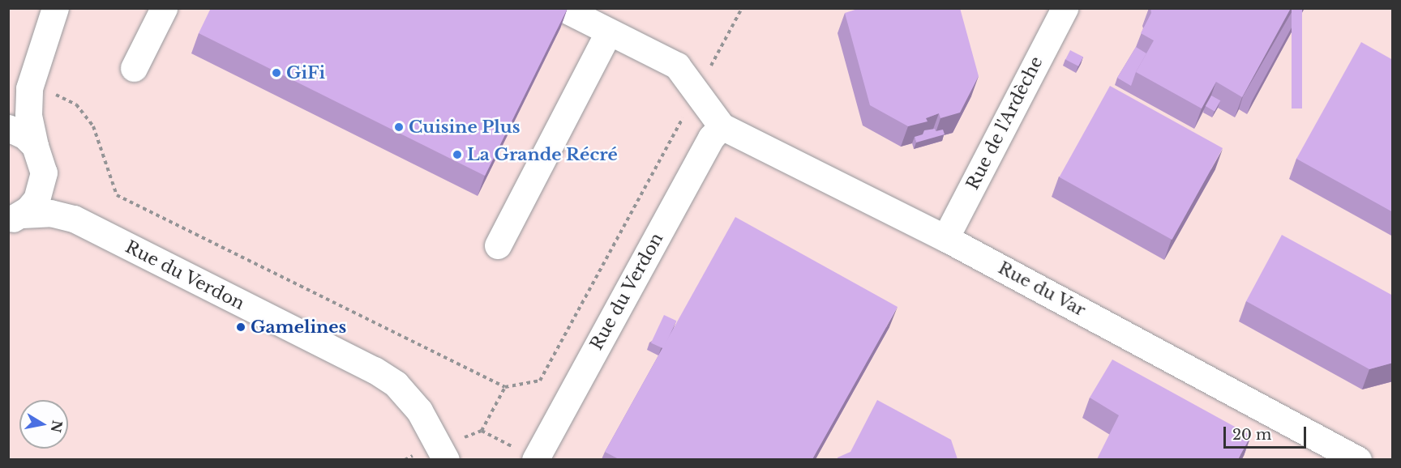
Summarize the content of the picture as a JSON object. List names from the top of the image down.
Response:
{
  "streets": {
    "street": ["Rue de l'Ardèche", "Rue du Verdon", "Rue du Var"]
  },
  "crossings": [
    ["Rue de l'Ardèche", "Rue du Var"],
    ["Rue du Verdon", "Rue du Var"]
  ],
  "places": [
    "GiFi",
    "Cuisine Plus",
    "La Grande Récré",
    "Gamelines"
  ],
  "scale_bar": "20 m",
  "north": "right"
}
